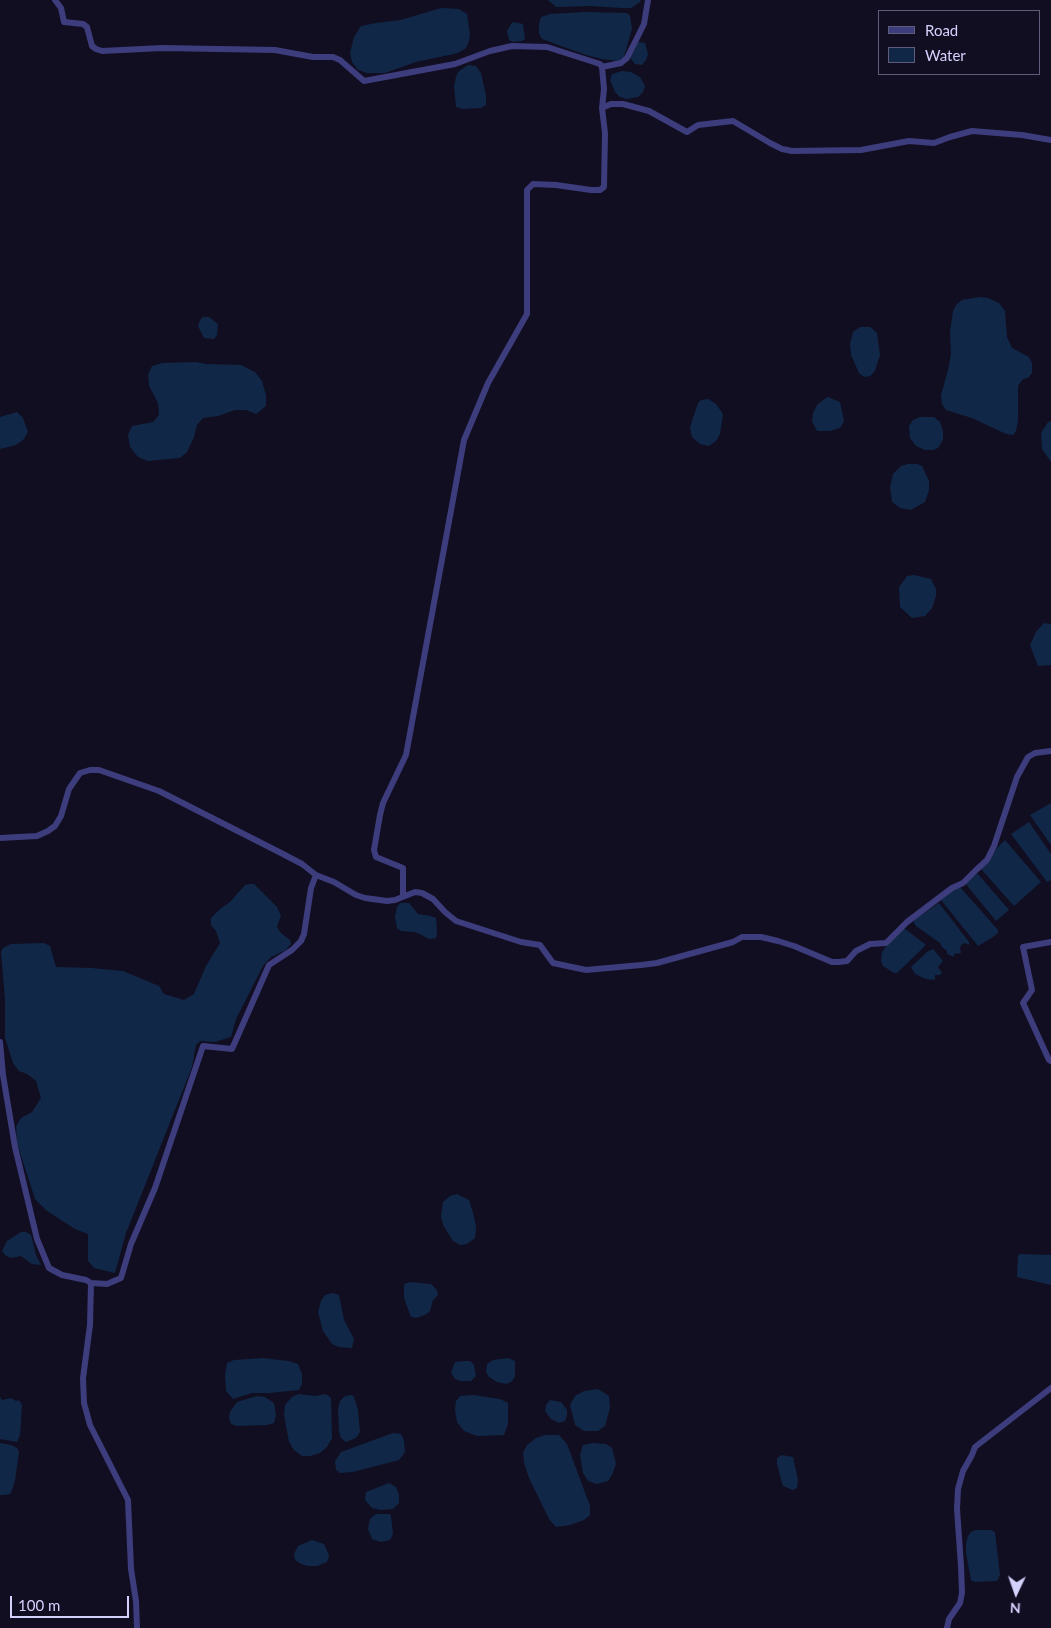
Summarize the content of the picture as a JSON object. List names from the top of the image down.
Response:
{
  "legend": ["Road", "Water"],
  "scale_bar": "100 m",
  "north": "bottom"
}
